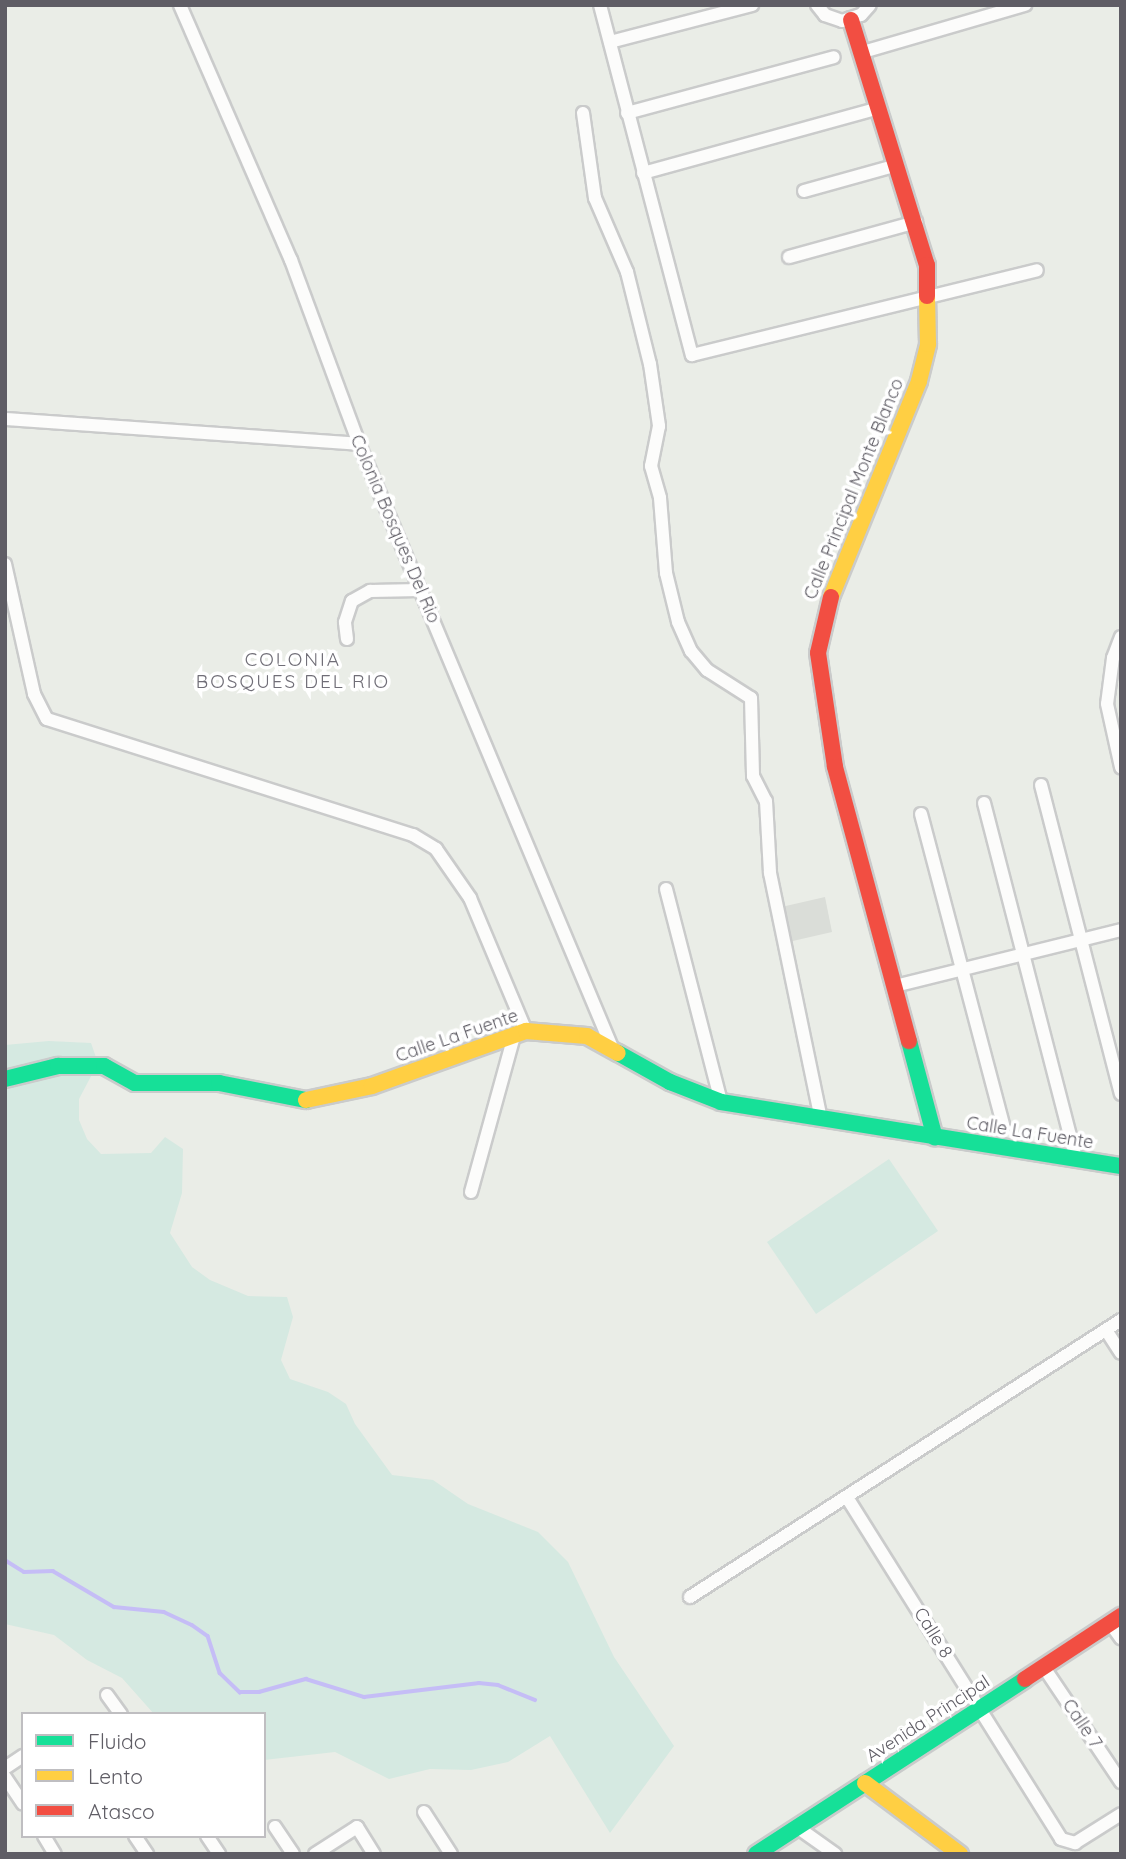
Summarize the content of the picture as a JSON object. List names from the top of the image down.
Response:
{
  "streets": {
    "street": [
      "Calle Principal Monte Blanco",
      "Colonia Bosques Del Rio",
      "Calle La Fuente",
      "Calle 8",
      "Avenida Principal",
      "Calle 7"
    ]
  },
  "crossings": [
    ["Calle Principal Monte Blanco", "Calle La Fuente"],
    ["Colonia Bosques Del Rio", "Calle La Fuente"],
    ["Calle 8", "Avenida Principal"],
    ["Avenida Principal", "Calle 7"]
  ],
  "districts": ["COLONIA BOSQUES DEL RIO"],
  "legend": ["Fluido", "Lento", "Atasco"]
}
